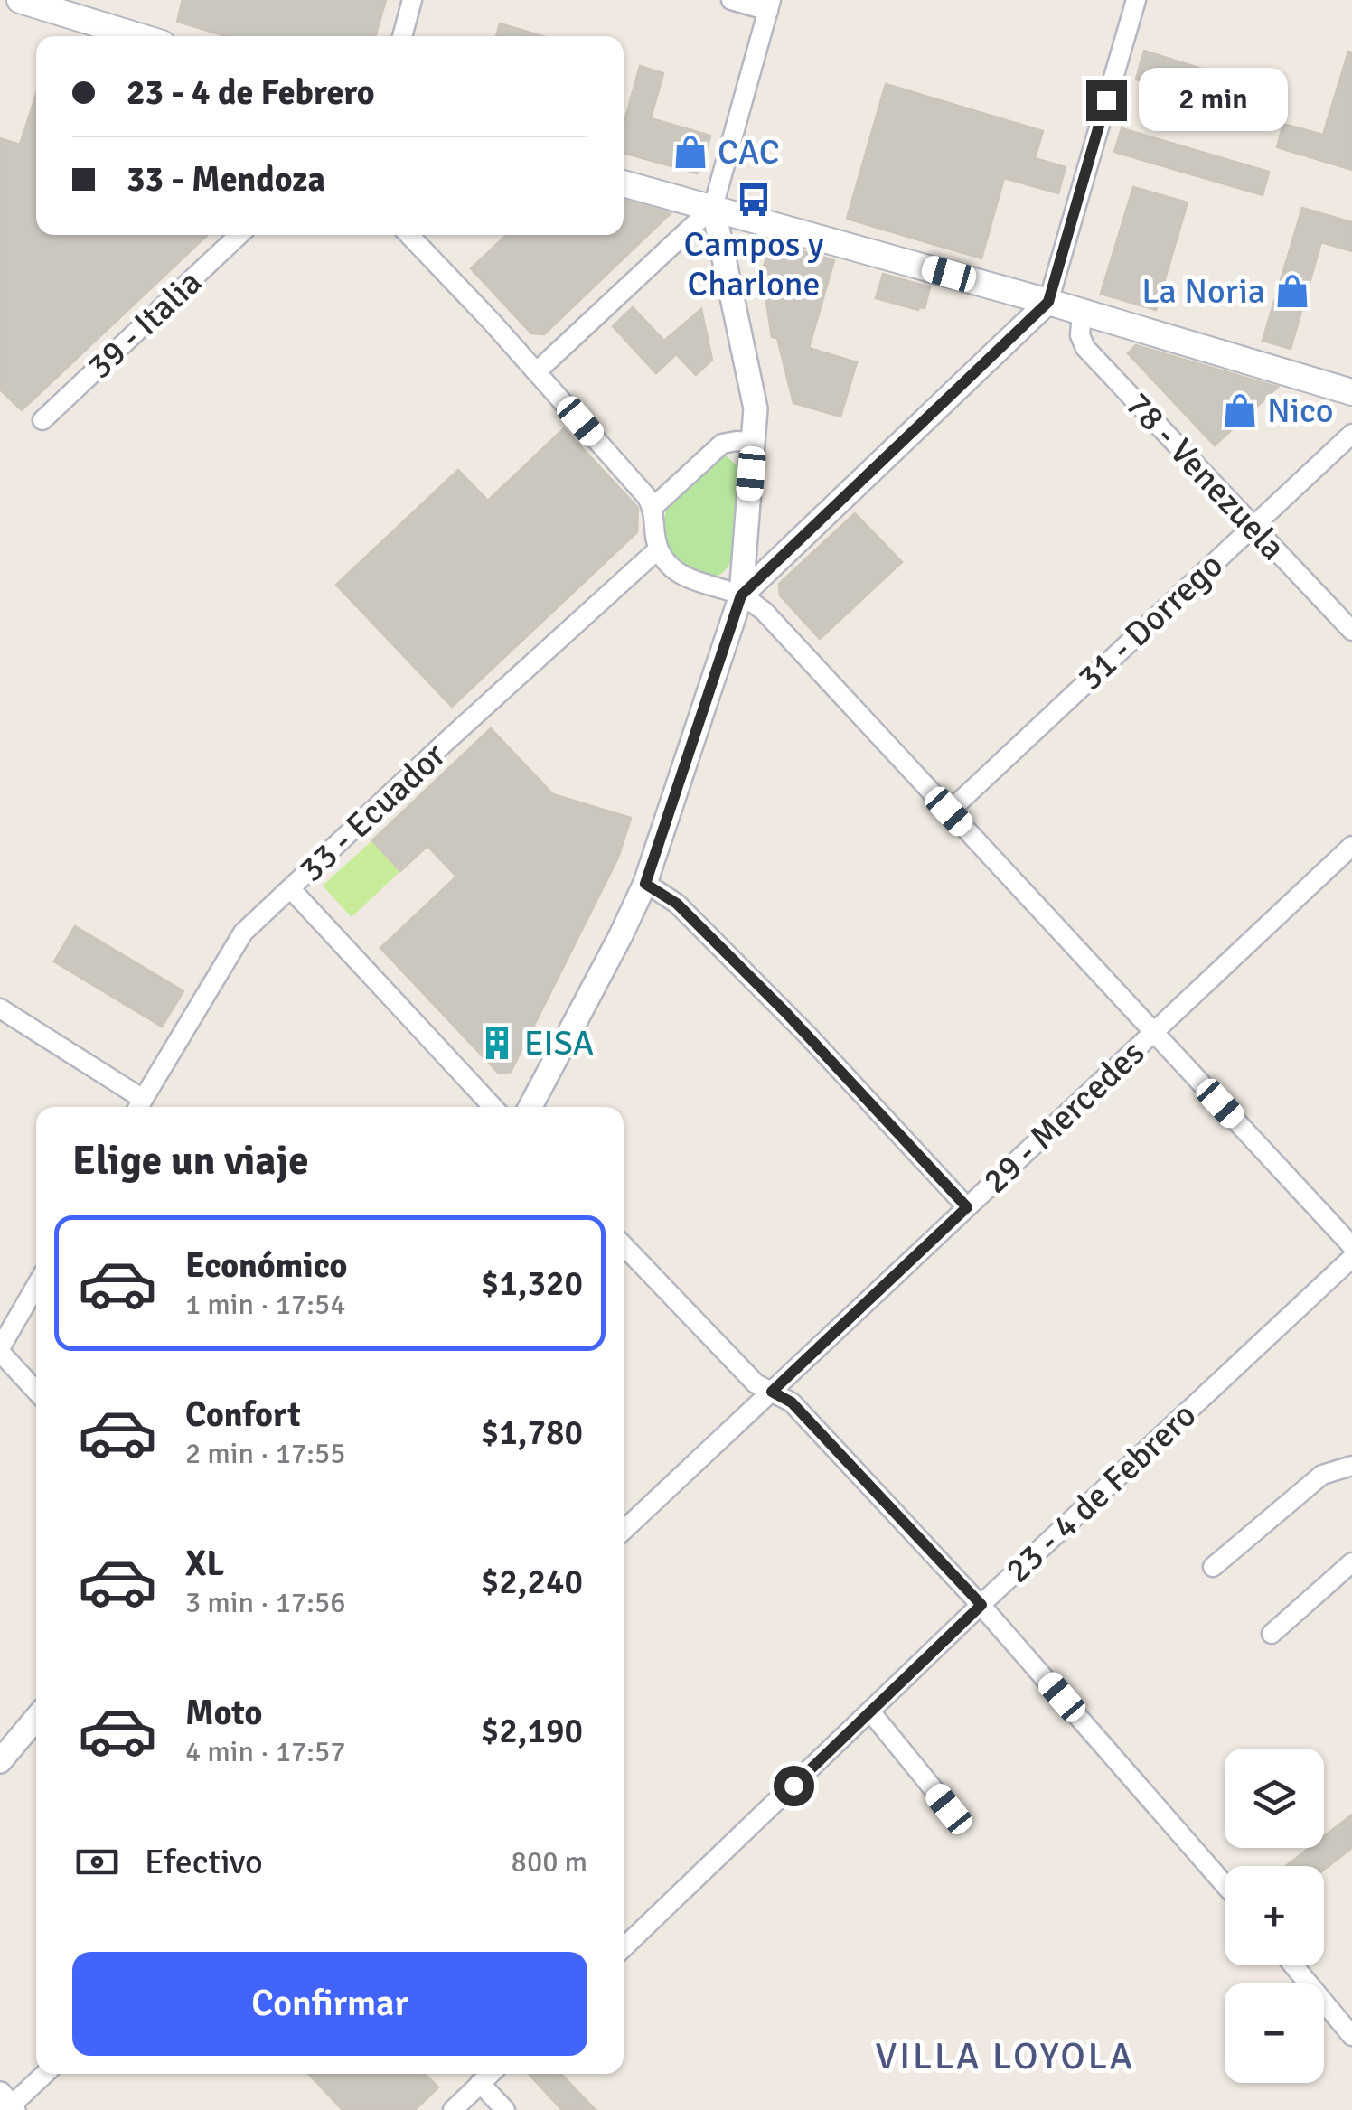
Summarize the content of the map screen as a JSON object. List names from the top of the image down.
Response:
{
  "streets": {
    "street": [
      "39 - Italia",
      "78 - Venezuela",
      "31 - Dorrego",
      "33 - Ecuador",
      "29 - Mercedes",
      "23 - 4 de Febrero"
    ]
  },
  "crossings": [
    ["78 - Venezuela", "31 - Dorrego"]
  ],
  "districts": ["VILLA LOYOLA"],
  "places": {
    "shop": ["CAC", "La Noria", "Nico"],
    "bus stop": ["Campos y Charlone"],
    "building": ["EISA"]
  },
  "page": {
    "banner": ["23 - 4 de Febrero", "33 - Mendoza"],
    "bubble": "2 min",
    "heading": "Elige un viaje",
    "list": [
      {
        "name": "Económico",
        "note": "1 min · 17:54",
        "value": "$1,320"
      },
      {
        "name": "Confort",
        "note": "2 min · 17:55",
        "value": "$1,780"
      },
      {
        "name": "XL",
        "note": "3 min · 17:56",
        "value": "$2,240"
      },
      {
        "name": "Moto",
        "note": "4 min · 17:57",
        "value": "$2,190"
      }
    ],
    "map_buttons": ["+", "−"],
    "pay": ["Efectivo", "800 m"],
    "buttons": "Confirmar"
  }
}
